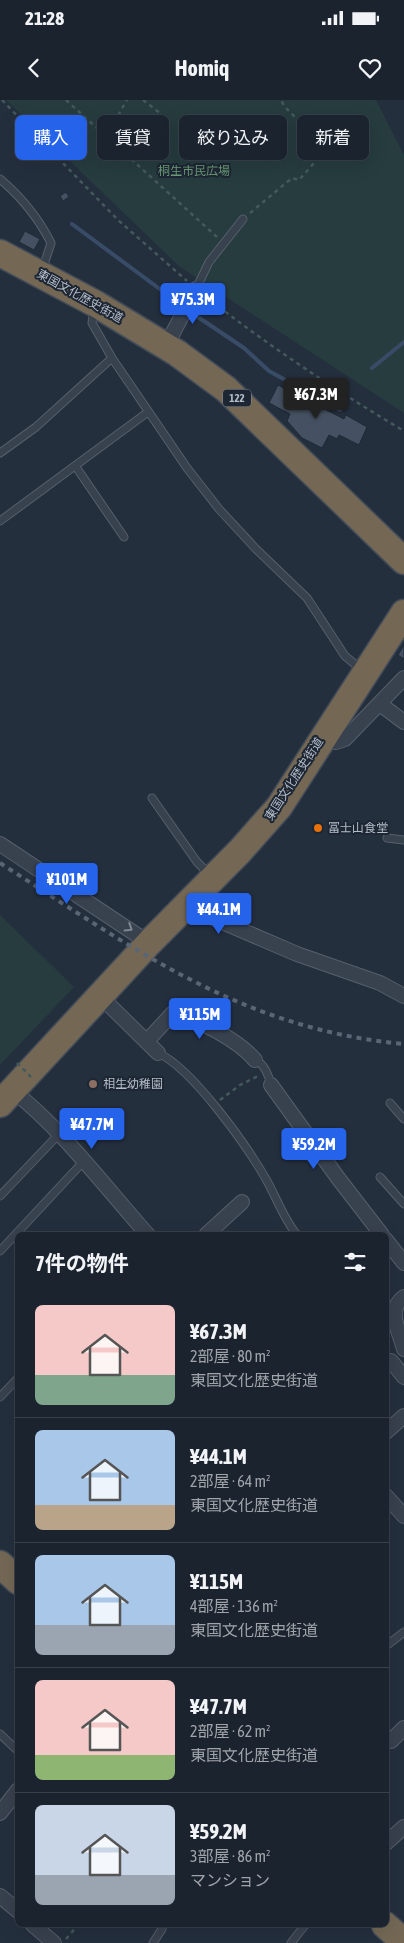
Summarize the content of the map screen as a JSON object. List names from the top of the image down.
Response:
{
  "streets": {
    "highway": ["東国文化歴史街道", "122"]
  },
  "parks": ["桐生市民広場"],
  "places": ["冨士山食堂", "相生幼稚園"],
  "page": {
    "status": "21:28",
    "header": "Homiq",
    "chip": [
      "購入",
      "賃貸",
      "絞り込み",
      "新着"
    ],
    "price": [
      "¥75.3M",
      "¥67.3M",
      "¥101M",
      "¥44.1M",
      "¥115M",
      "¥47.7M",
      "¥59.2M"
    ],
    "heading": "7件の物件",
    "list": [
      {
        "name": "¥67.3M",
        "note": "2部屋 · 80 m² · 東国文化歴史街道"
      },
      {
        "name": "¥44.1M",
        "note": "2部屋 · 64 m² · 東国文化歴史街道"
      },
      {
        "name": "¥115M",
        "note": "4部屋 · 136 m² · 東国文化歴史街道"
      },
      {
        "name": "¥47.7M",
        "note": "2部屋 · 62 m² · 東国文化歴史街道"
      },
      {
        "name": "¥59.2M",
        "note": "3部屋 · 86 m² · マンション"
      }
    ]
  }
}
